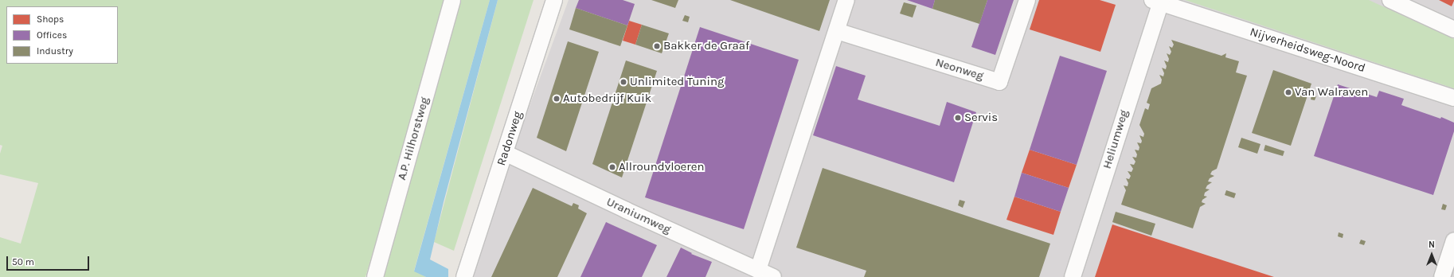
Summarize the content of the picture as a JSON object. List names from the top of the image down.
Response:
{
  "streets": {
    "street": [
      "Nijverheidsweg-Noord",
      "Neonweg",
      "A.P. Hilhorstweg",
      "Radonweg",
      "Heliumweg",
      "Uraniumweg"
    ]
  },
  "crossings": [
    ["Nijverheidsweg-Noord", "Heliumweg"],
    ["Radonweg", "Uraniumweg"]
  ],
  "places": [
    "Bakker de Graaf",
    "Unlimited Tuning",
    "Van Walraven",
    "Autobedrijf Kuik",
    "Servis",
    "Allroundvloeren"
  ],
  "legend": ["Shops", "Offices", "Industry"],
  "scale_bar": "50 m",
  "north": "top"
}
